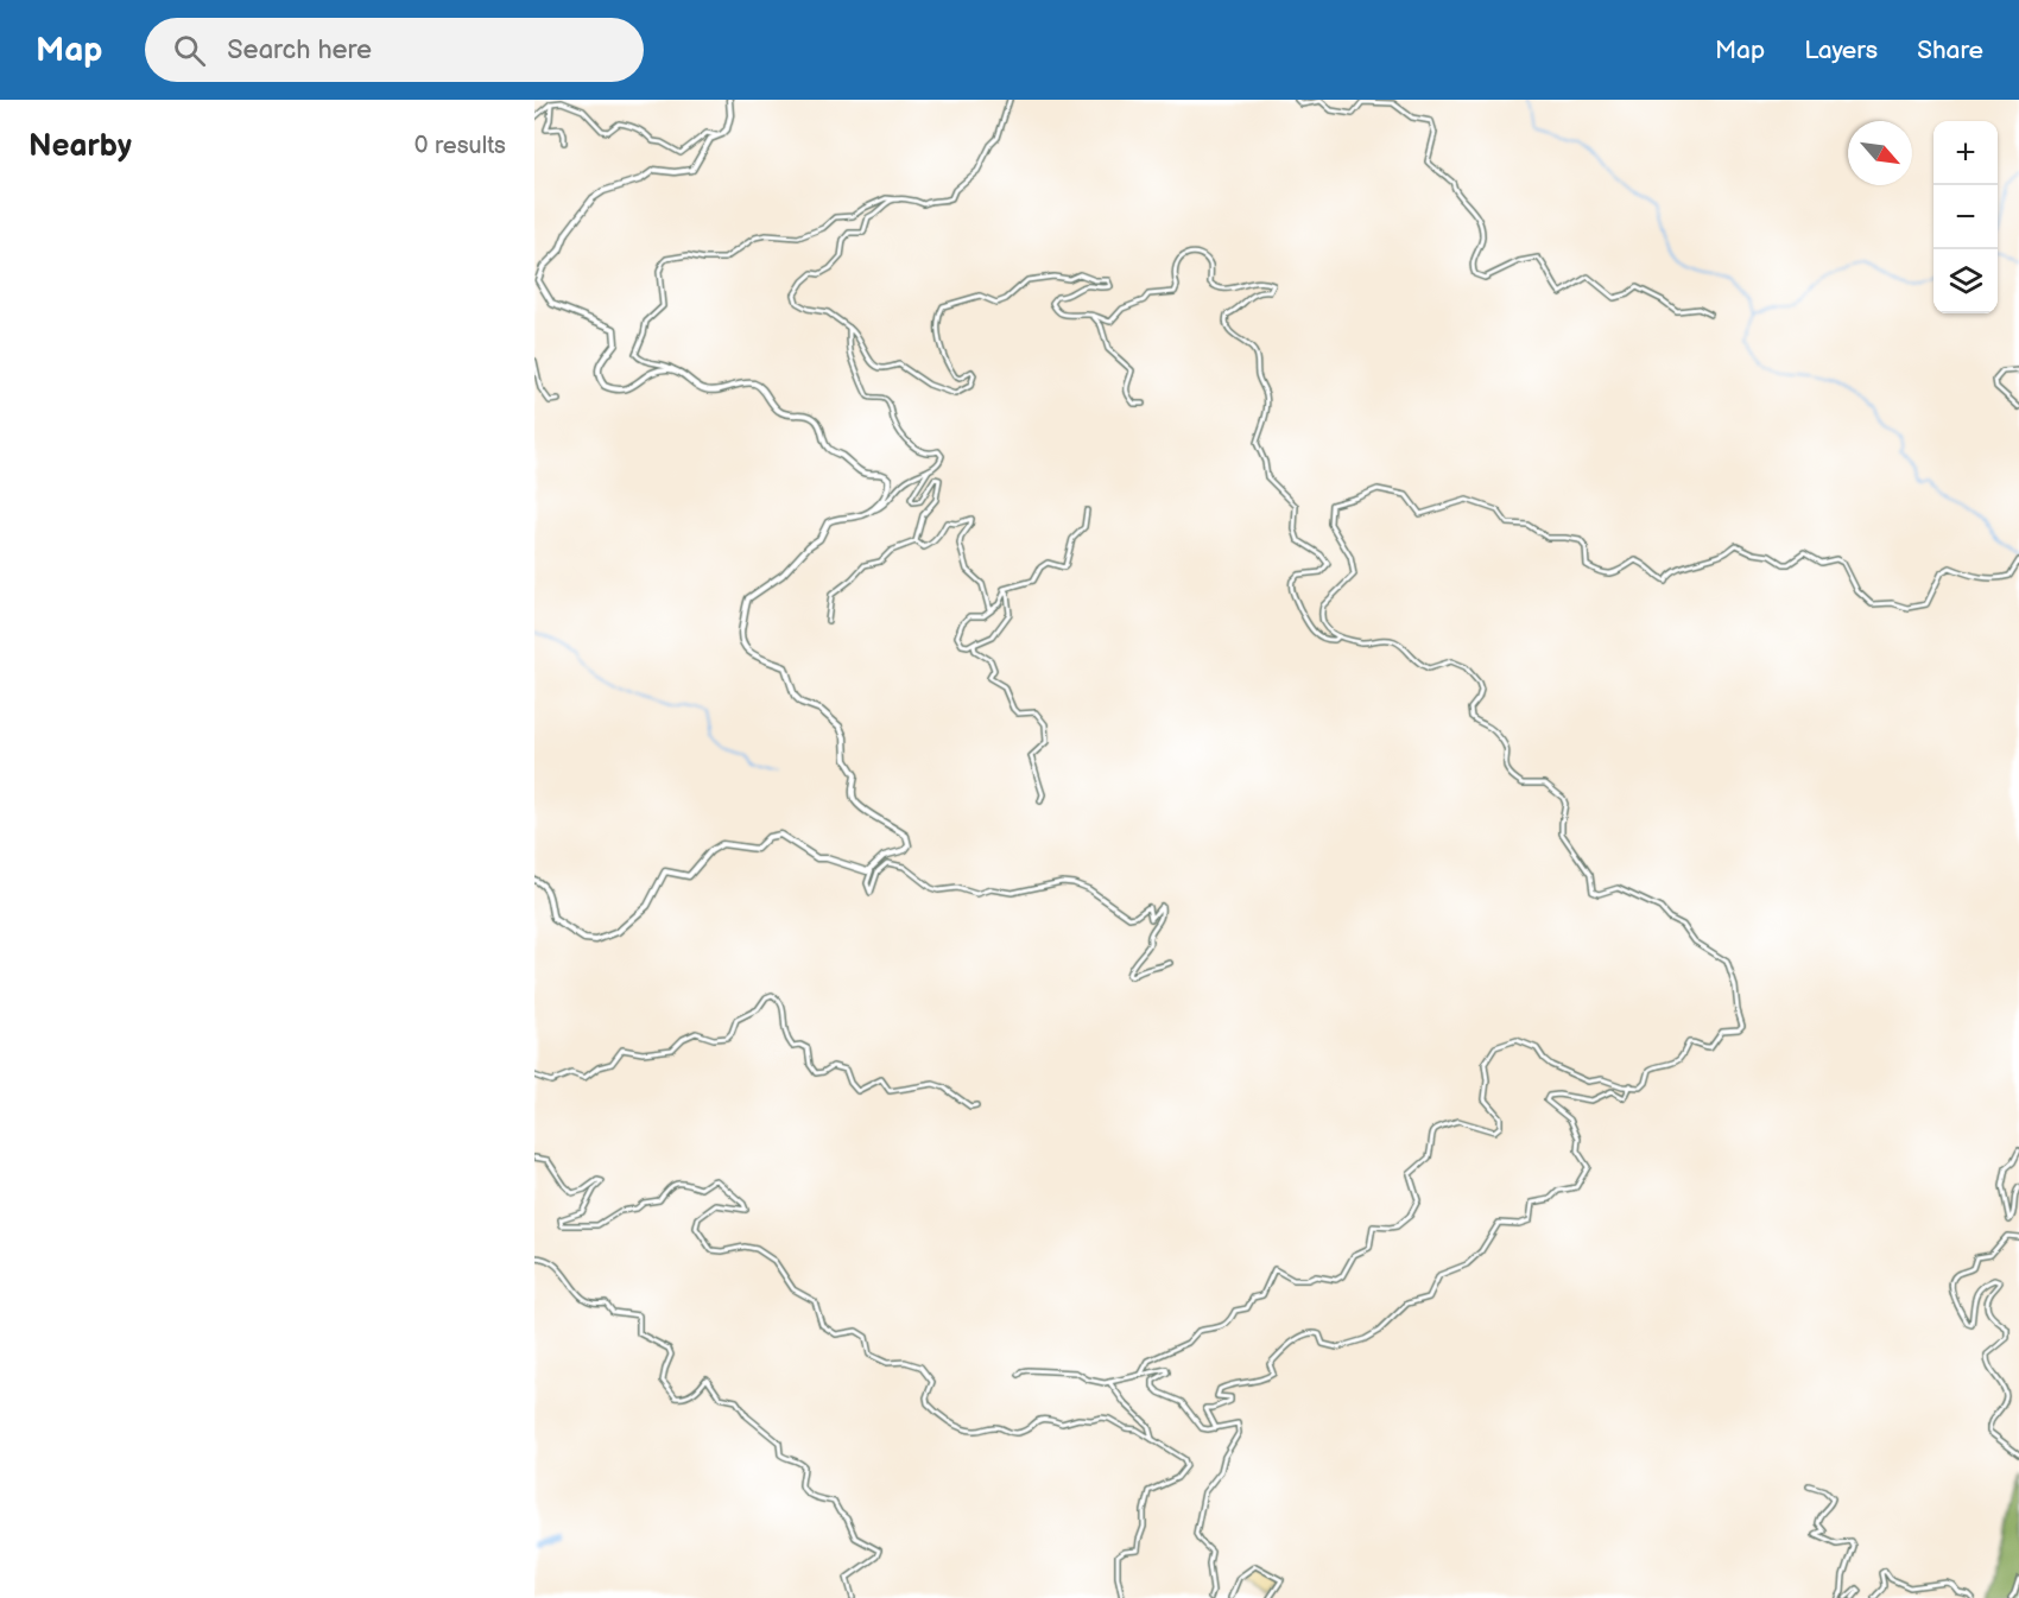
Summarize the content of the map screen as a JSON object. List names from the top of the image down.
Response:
{
  "north": "bottom right",
  "page": {
    "header": "Map",
    "search": "Search here",
    "nav": ["Map", "Layers", "Share"],
    "heading": ["Nearby", "0 results"],
    "map_buttons": ["+", "−"]
  }
}
